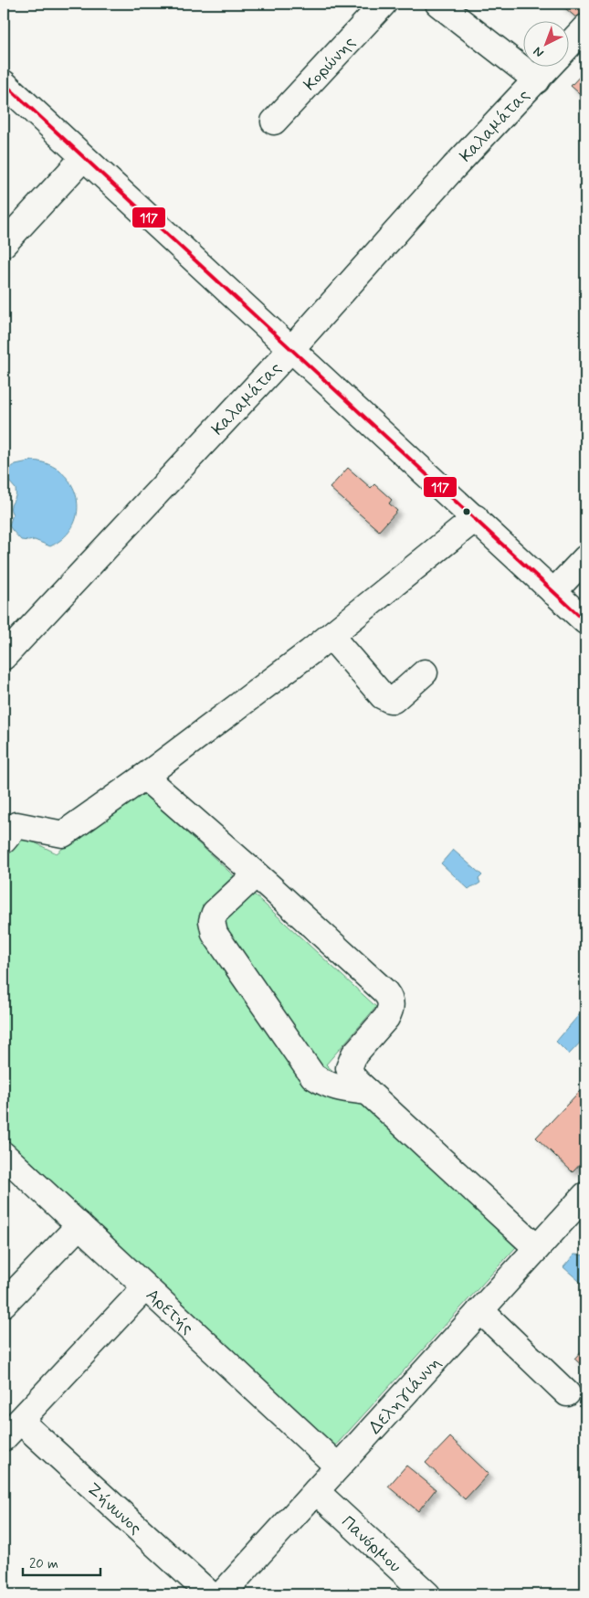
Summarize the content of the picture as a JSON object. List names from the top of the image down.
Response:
{
  "streets": {
    "street": [
      "Κορώνης",
      "Καλαμάτας",
      "Αρετής",
      "Δεληγιάννη",
      "Ζήνωνος",
      "Πανόρμου"
    ]
  },
  "crossings": [
    ["Αρετής", "Δεληγιάννη"],
    ["Δεληγιάννη", "Πανόρμου"]
  ],
  "lines": ["transit line 117"],
  "scale_bar": "20 m",
  "north": "bottom left"
}
